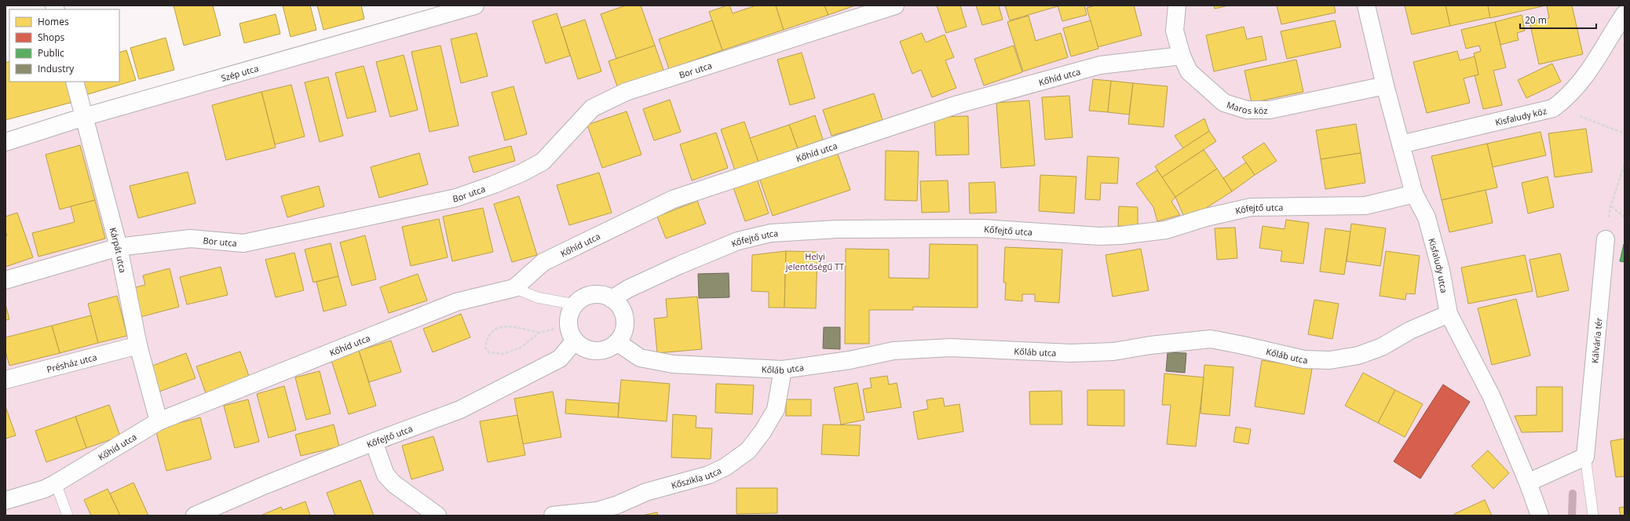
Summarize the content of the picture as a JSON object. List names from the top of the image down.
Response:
{
  "streets": {
    "street": [
      "Bor utca",
      "Szép utca",
      "Kőhíd utca",
      "Maros köz",
      "Kisfaludy köz",
      "Kőfejtő utca",
      "Kárpát utca",
      "Kisfaludy utca",
      "Kálvária tér",
      "Kőláb utca",
      "Présház utca",
      "Kőszikla utca"
    ]
  },
  "crossings": [
    ["Bor utca", "Kárpát utca"],
    ["Szép utca", "Kárpát utca"],
    ["Kőhíd utca", "Maros köz"],
    ["Kőhíd utca", "Kárpát utca"],
    ["Maros köz", "Kisfaludy utca"],
    ["Kisfaludy köz", "Kisfaludy utca"],
    ["Kőfejtő utca", "Kisfaludy utca"],
    ["Kőfejtő utca", "Kőláb utca"],
    ["Kárpát utca", "Présház utca"],
    ["Kisfaludy utca", "Kőláb utca"],
    ["Kőláb utca", "Kőszikla utca"]
  ],
  "parks": ["Helyi jelentőségű TT"],
  "legend": [
    "Homes",
    "Shops",
    "Public",
    "Industry"
  ],
  "scale_bar": "20 m"
}
